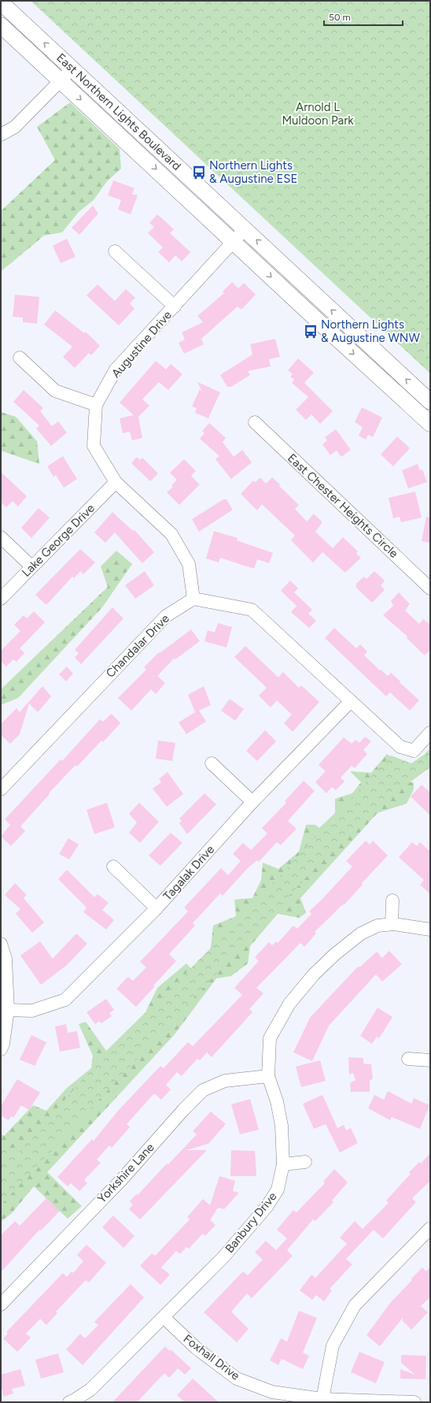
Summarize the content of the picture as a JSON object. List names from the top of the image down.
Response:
{
  "streets": {
    "main road": ["East Northern Lights Boulevard"],
    "street": [
      "Augustine Drive",
      "East Chester Heights Circle",
      "Lake George Drive",
      "Chandalar Drive",
      "Tagalak Drive",
      "Yorkshire Lane",
      "Banbury Drive",
      "Foxhall Drive"
    ]
  },
  "crossings": [
    ["East Northern Lights Boulevard", "Augustine Drive"],
    ["Augustine Drive", "Lake George Drive"],
    ["Augustine Drive", "Chandalar Drive"],
    ["Yorkshire Lane", "Banbury Drive"],
    ["Banbury Drive", "Foxhall Drive"]
  ],
  "parks": ["Arnold L Muldoon Park"],
  "places": {
    "bus stop": ["Northern Lights & Augustine ESE", "Northern Lights & Augustine WNW"]
  },
  "scale_bar": "50 m"
}
